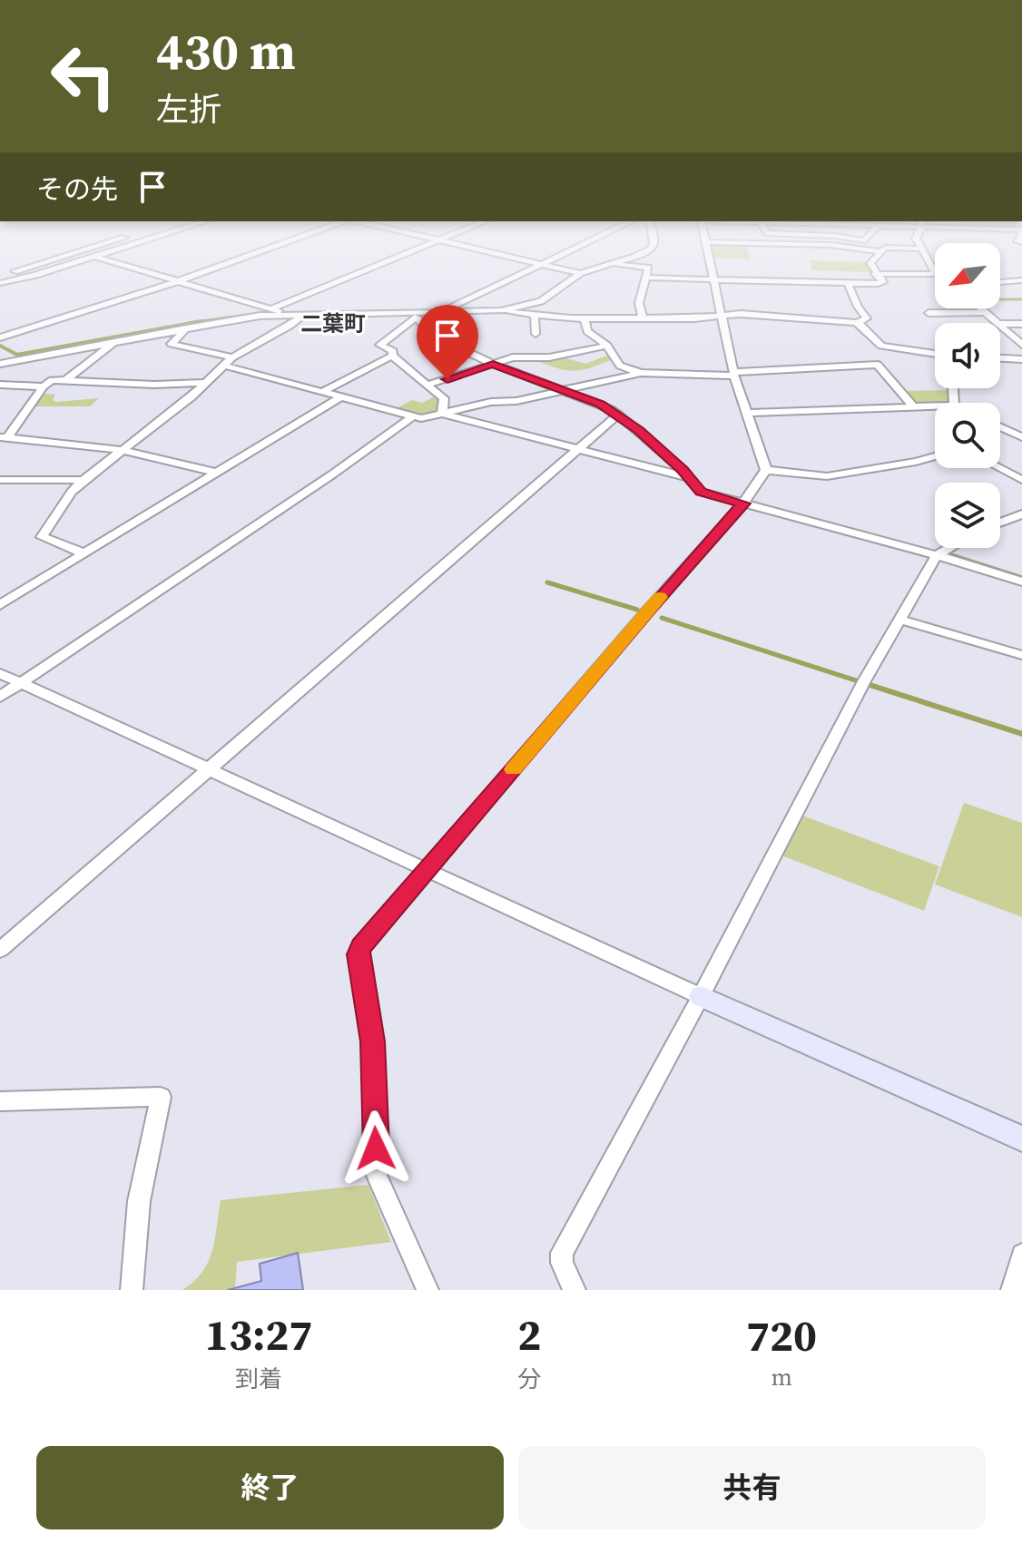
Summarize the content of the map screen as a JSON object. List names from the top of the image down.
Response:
{
  "districts": ["二葉町"],
  "north": "bottom left",
  "page": {
    "turn": ["430 m", "左折"],
    "then": "その先",
    "eta": [
      "13:27",
      "到着",
      "2",
      "分",
      "720",
      "m"
    ],
    "buttons": ["終了", "共有"]
  }
}
